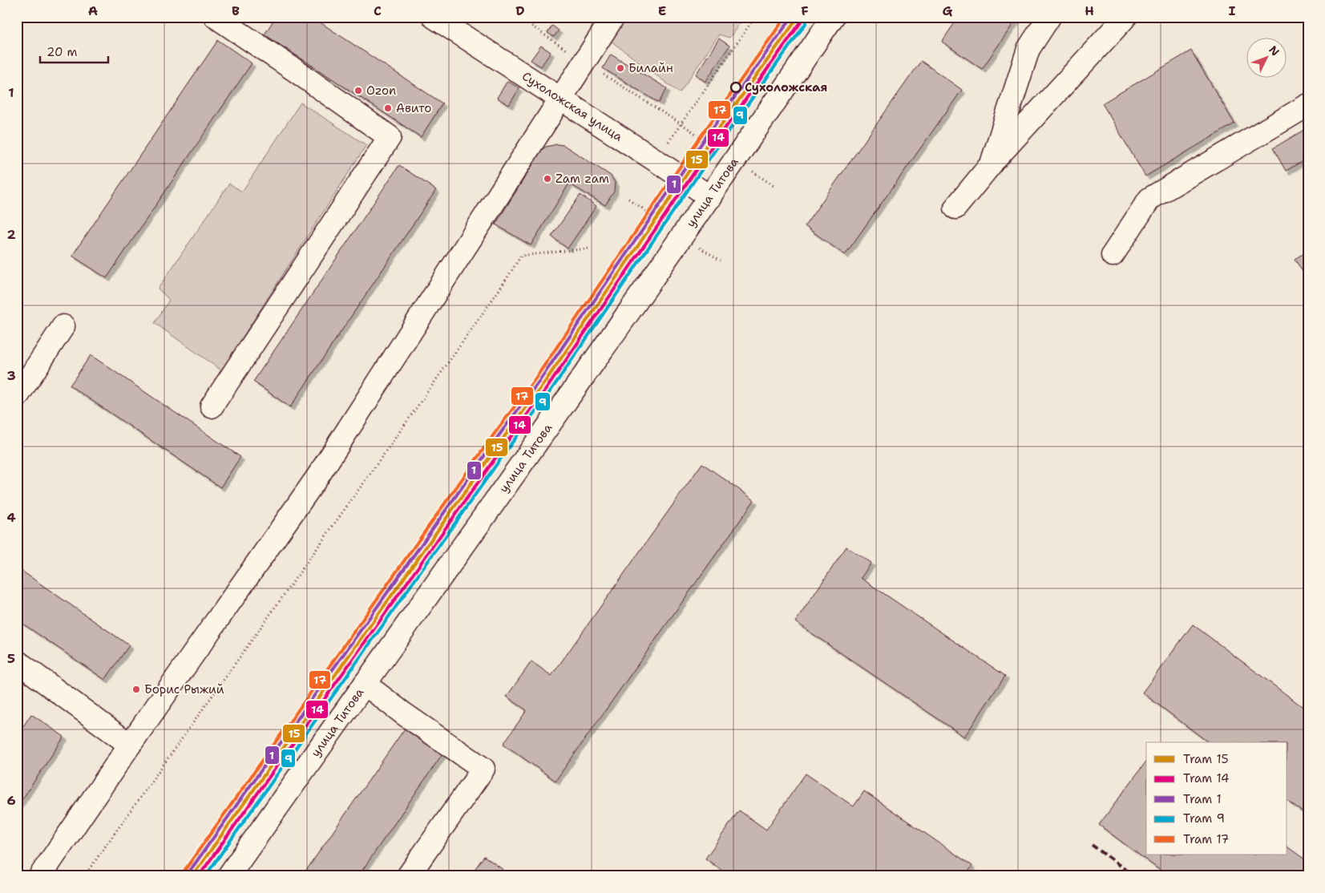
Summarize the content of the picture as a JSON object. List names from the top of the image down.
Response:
{
  "streets": {
    "main road": ["Сухоложская улица", "улица Титова"]
  },
  "crossings": [
    ["Сухоложская улица", "улица Титова"]
  ],
  "places": [
    "Билайн",
    "Сухоложская",
    "Ozon",
    "Авито",
    "Zam zam",
    "Борис Рыжий"
  ],
  "lines": [
    "tram line 15",
    "tram line 1",
    "tram line 17",
    "tram line 14",
    "tram line 9"
  ],
  "legend": [
    "Tram 15",
    "Tram 14",
    "Tram 1",
    "Tram 9",
    "Tram 17"
  ],
  "scale_bar": "20 m",
  "north": "top right",
  "grid": {
    "columns": [
      "A",
      "B",
      "C",
      "D",
      "E",
      "F",
      "G",
      "H",
      "I"
    ],
    "rows": [
      "1",
      "2",
      "3",
      "4",
      "5",
      "6"
    ]
  }
}
